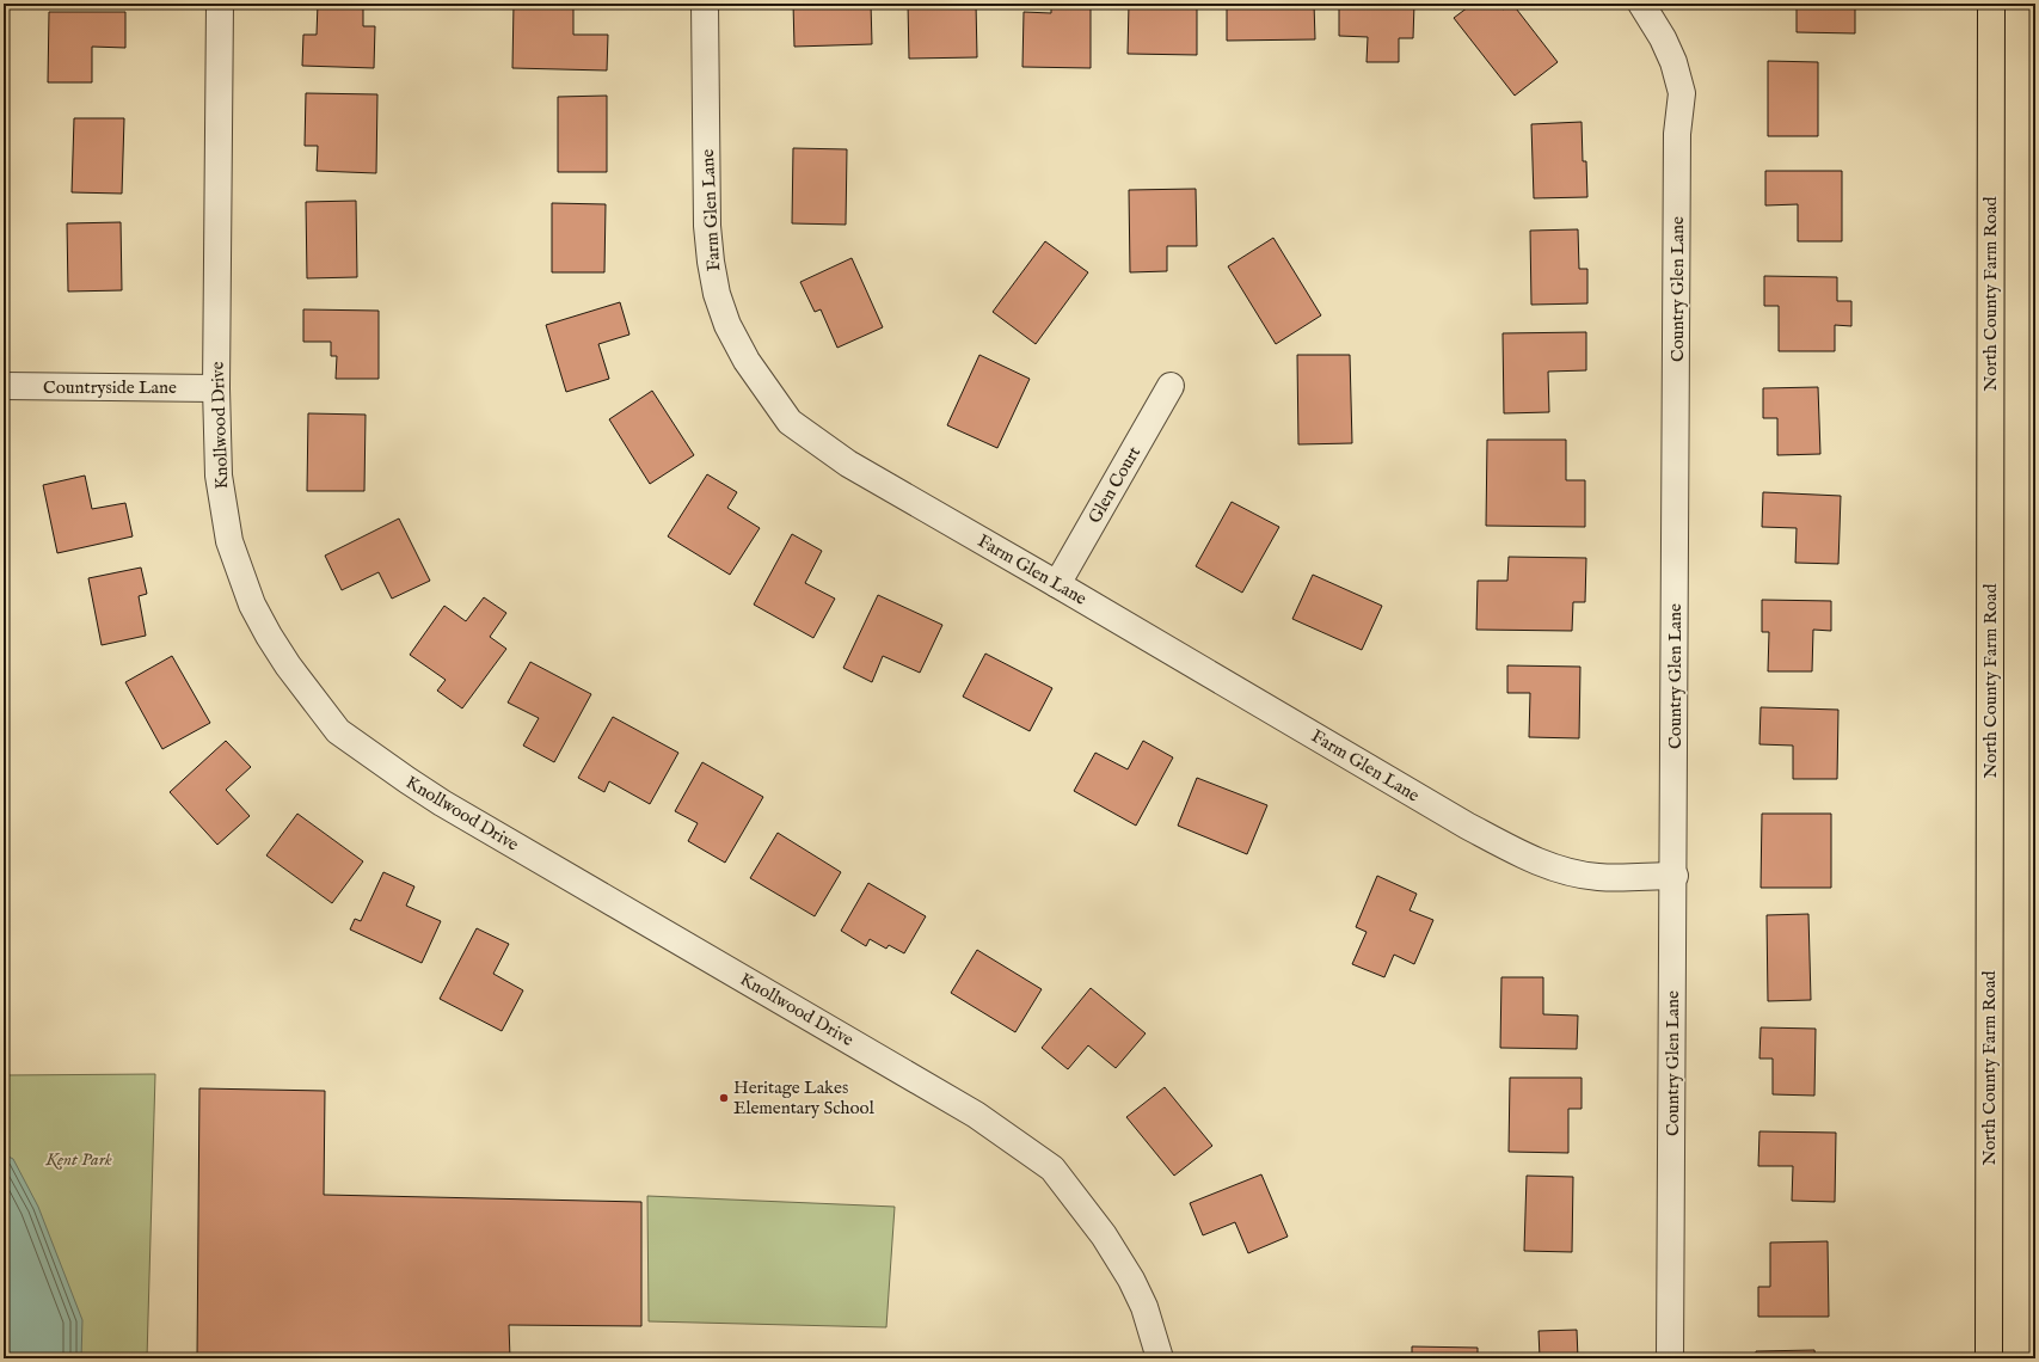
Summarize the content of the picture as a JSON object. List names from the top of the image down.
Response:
{
  "streets": {
    "main road": ["North County Farm Road"],
    "street": [
      "Farm Glen Lane",
      "Country Glen Lane",
      "Countryside Lane",
      "Knollwood Drive",
      "Glen Court"
    ]
  },
  "crossings": [
    ["Farm Glen Lane", "Country Glen Lane"],
    ["Farm Glen Lane", "Glen Court"],
    ["Countryside Lane", "Knollwood Drive"]
  ],
  "parks": ["Kent Park"],
  "places": ["Heritage Lakes Elementary School"]
}
